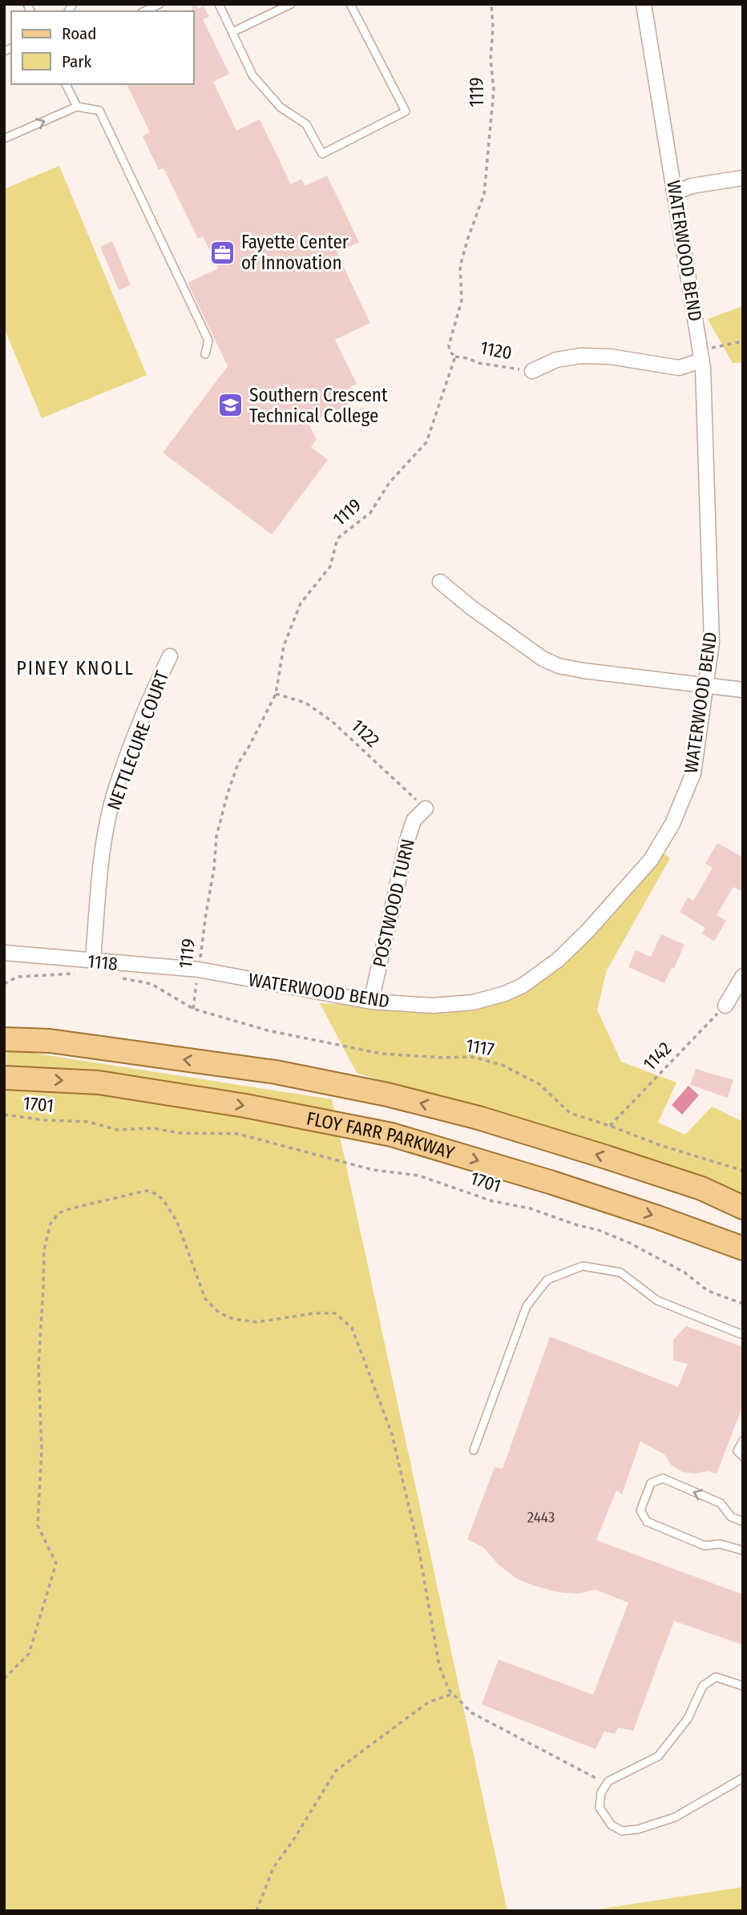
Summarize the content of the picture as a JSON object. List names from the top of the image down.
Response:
{
  "streets": {
    "main road": ["FLOY FARR PARKWAY"],
    "street": ["WATERWOOD BEND", "NETTLECURE COURT", "POSTWOOD TURN"],
    "path": [
      "1119",
      "1120",
      "1122",
      "1118",
      "1117",
      "1142",
      "1701"
    ]
  },
  "crossings": [
    ["1119", "WATERWOOD BEND"],
    ["1119", "1120"],
    ["1119", "1122"],
    ["1119", "1118"],
    ["1119", "1117"],
    ["WATERWOOD BEND", "NETTLECURE COURT"],
    ["WATERWOOD BEND", "POSTWOOD TURN"],
    ["1122", "POSTWOOD TURN"],
    ["1118", "1117"],
    ["1117", "1142"]
  ],
  "districts": ["PINEY KNOLL"],
  "places": {
    "office": ["Fayette Center of Innovation"],
    "school or university": ["Southern Crescent Technical College"]
  },
  "house_numbers": ["2443"],
  "legend": ["Road", "Park"]
}
